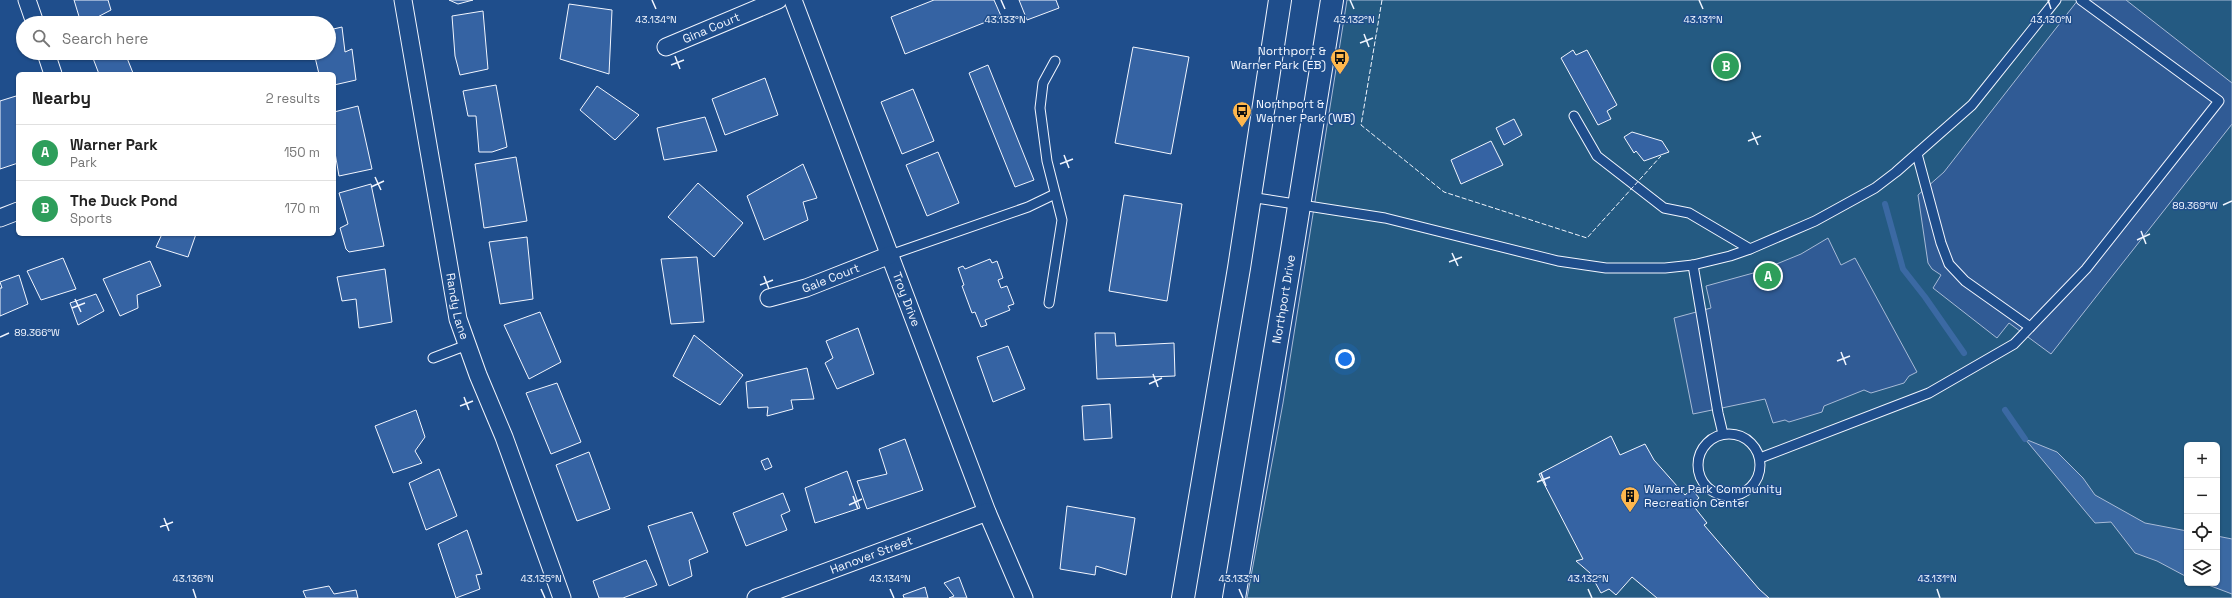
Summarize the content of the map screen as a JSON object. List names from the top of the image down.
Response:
{
  "streets": {
    "main road": ["Northport Drive"],
    "street": [
      "Gina Court",
      "Gale Court",
      "Troy Drive",
      "Randy Lane",
      "Hanover Street"
    ]
  },
  "crossings": [
    ["Gale Court", "Troy Drive"],
    ["Troy Drive", "Hanover Street"]
  ],
  "places": {
    "bus stop": ["Northport & Warner Park (EB)", "Northport & Warner Park (WB)"],
    "building": ["Warner Park Community Recreation Center"]
  },
  "page": {
    "search": "Search here",
    "pins": ["B", "A"],
    "heading": ["Nearby", "2 results"],
    "list": [
      {
        "mark": "A",
        "name": "Warner Park",
        "note": "Park",
        "value": "150 m"
      },
      {
        "mark": "B",
        "name": "The Duck Pond",
        "note": "Sports",
        "value": "170 m"
      }
    ],
    "map_buttons": ["+", "−"]
  },
  "coordinates": [
    "43.133°N",
    "43.132°N",
    "43.131°N",
    "43.130°N",
    "43.134°N",
    "89.369°W",
    "89.366°W",
    "43.136°N",
    "43.135°N"
  ]
}
